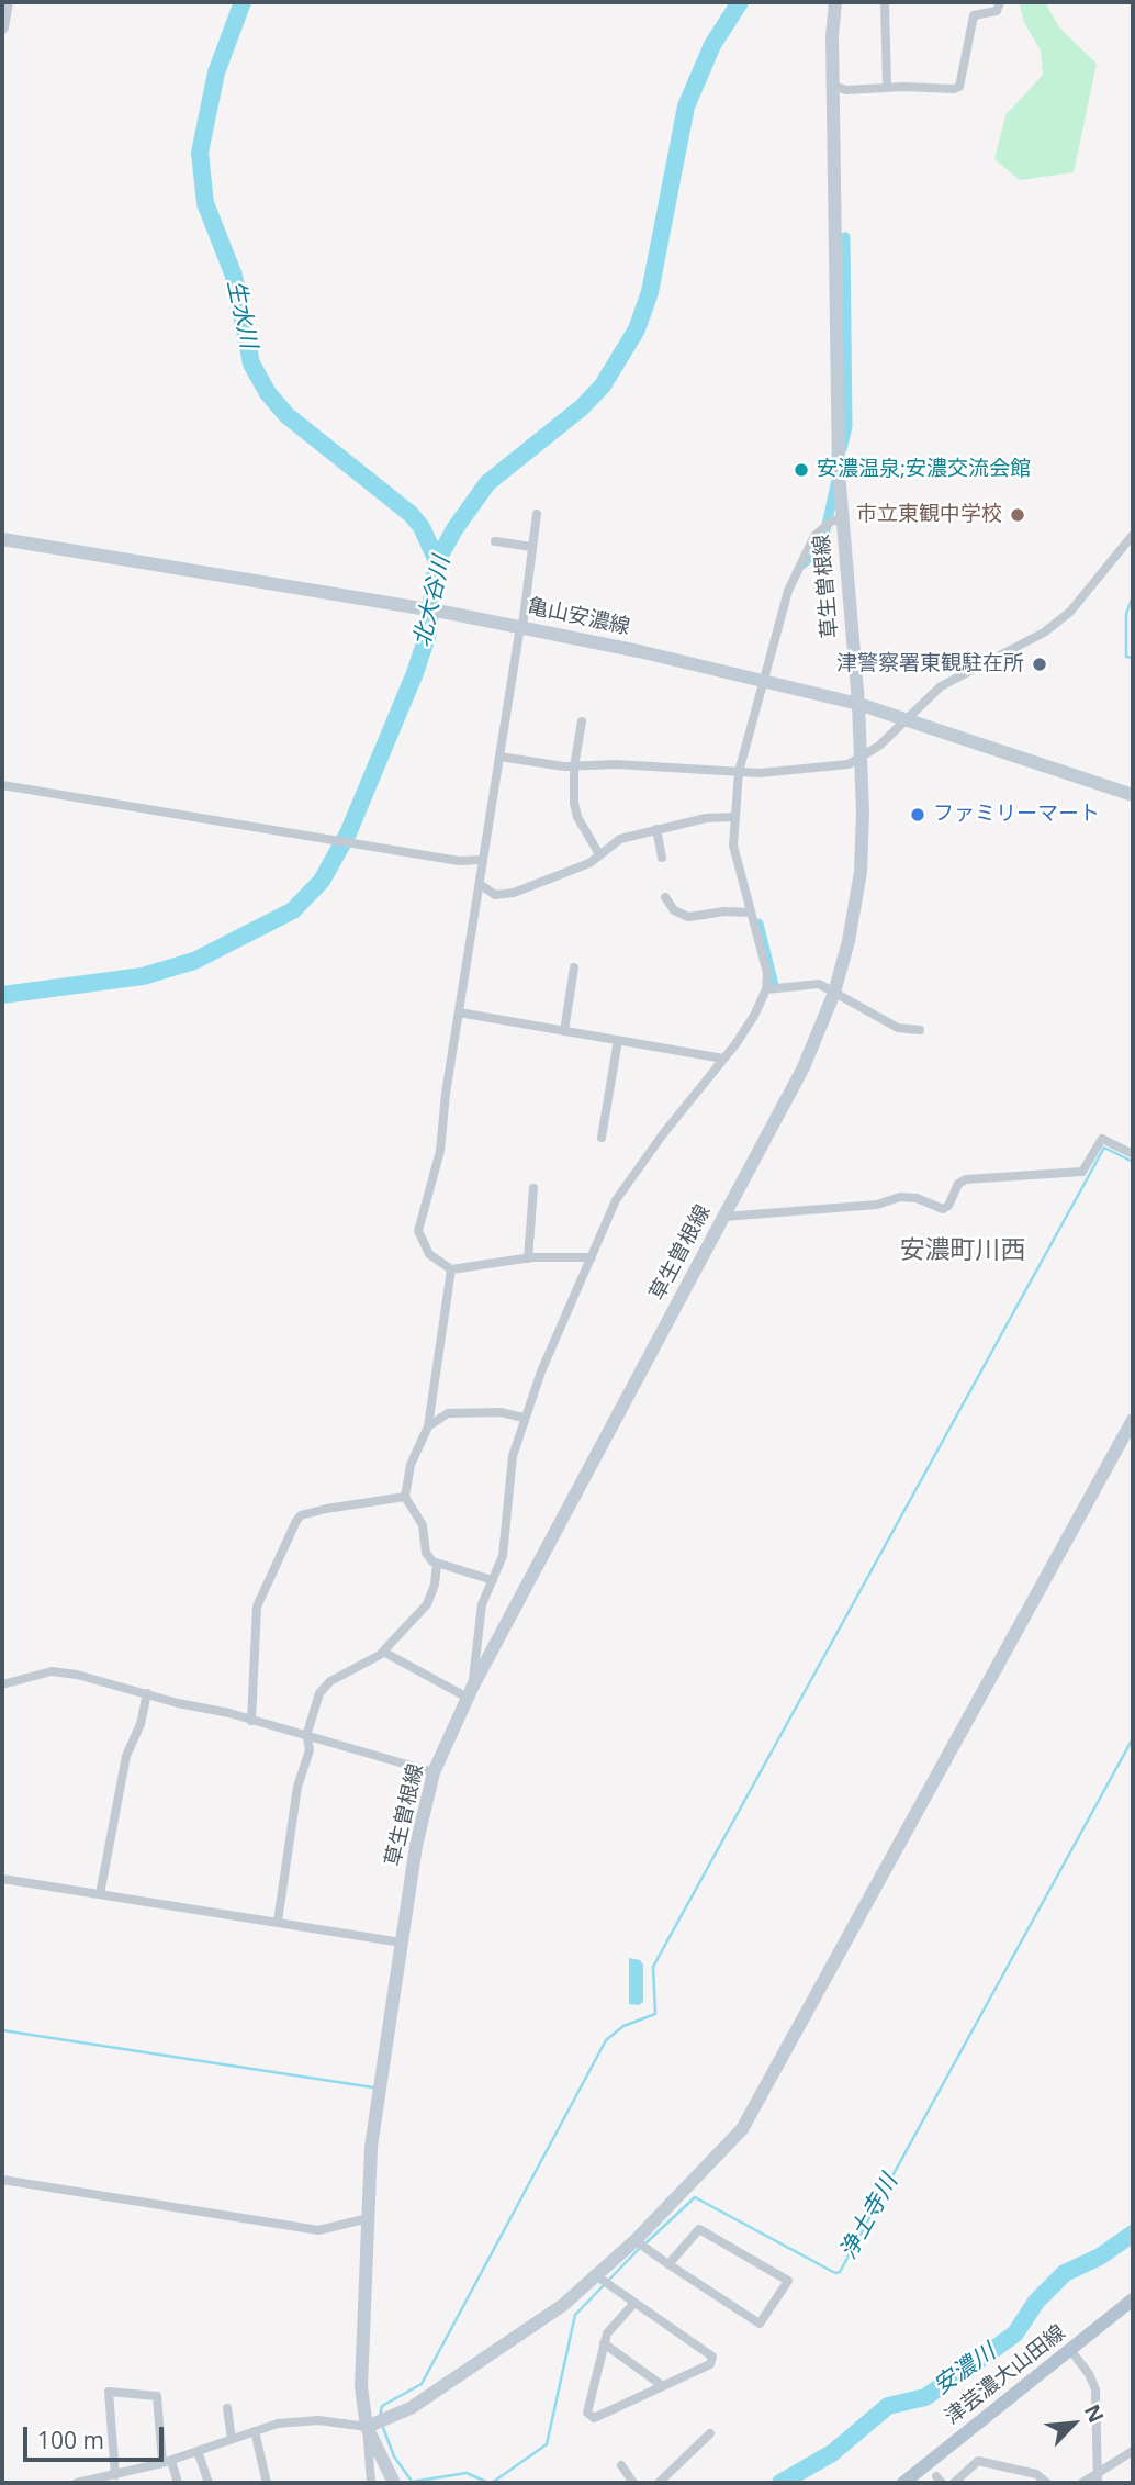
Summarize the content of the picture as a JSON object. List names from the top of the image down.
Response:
{
  "streets": {
    "main road": ["草生曽根線", "亀山安濃線", "津芸濃大山田線"]
  },
  "crossings": [
    ["草生曽根線", "亀山安濃線"]
  ],
  "districts": ["安濃町川西"],
  "water": [
    "生水川",
    "北大谷川",
    "浄土寺川",
    "安濃川"
  ],
  "places": [
    "安濃温泉;安濃交流会館",
    "市立東観中学校",
    "津警察署東観駐在所",
    "ファミリーマート"
  ],
  "scale_bar": "100 m",
  "north": "top right"
}
